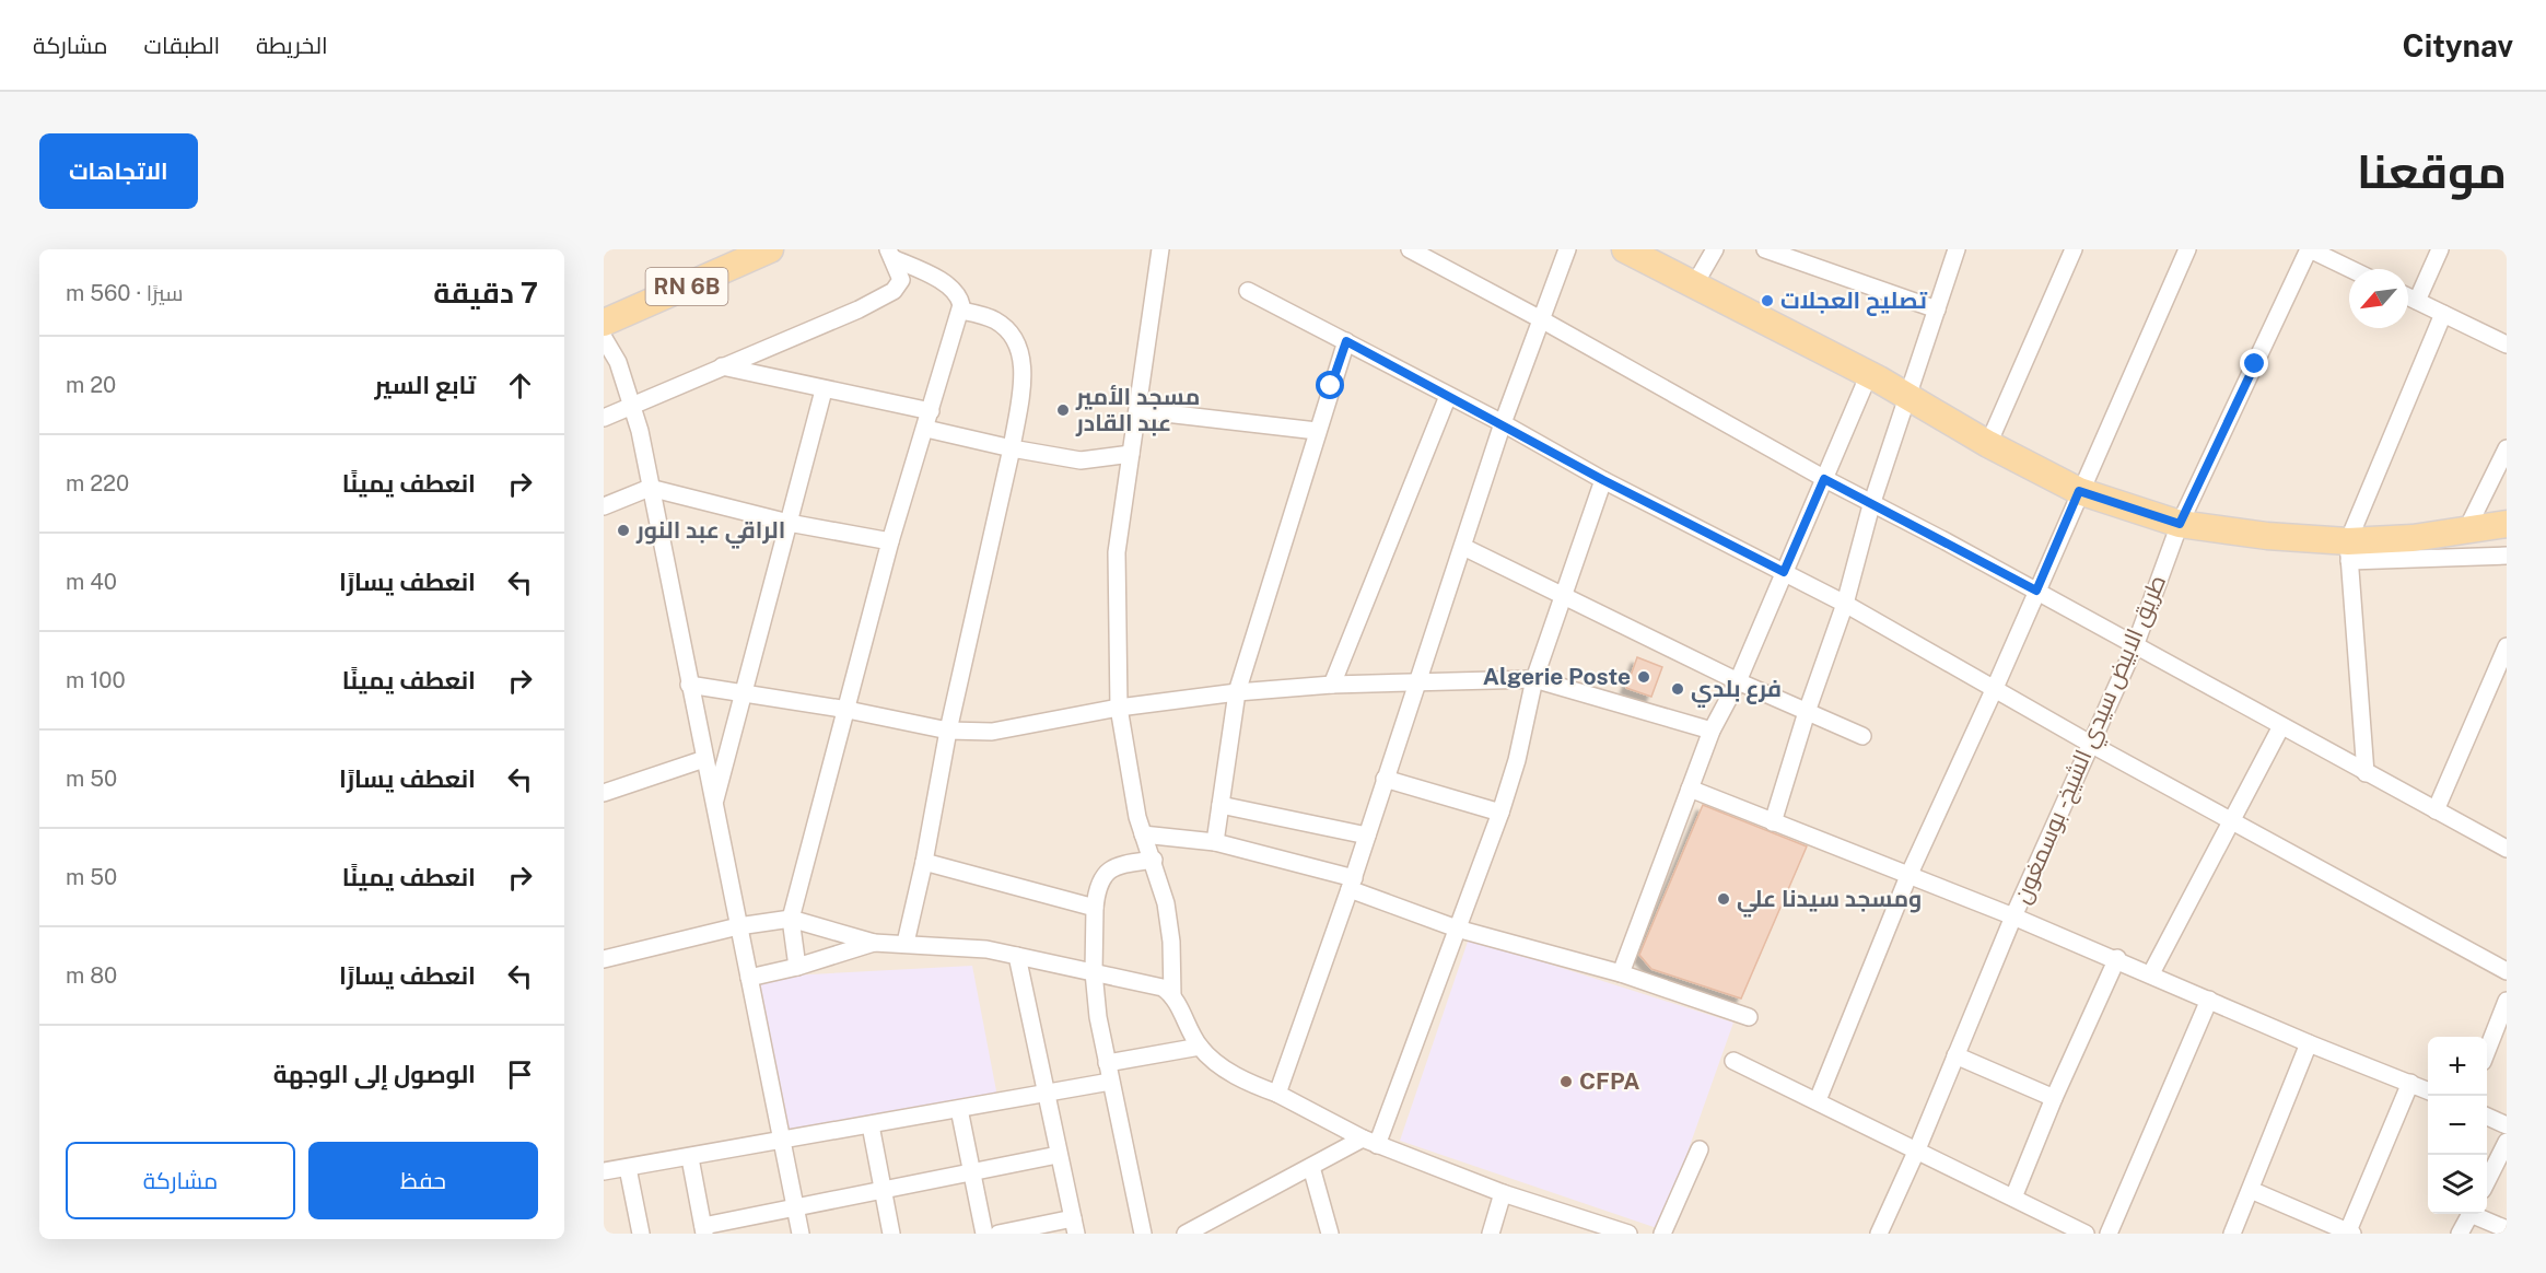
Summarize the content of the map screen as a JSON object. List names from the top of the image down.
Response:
{
  "streets": {
    "main road": ["RN 6B"],
    "street": ["طريق الابيض سيدي الشيخ - بوسمغون"]
  },
  "places": [
    "تصليح العجلات",
    "مسجد الأمير عبد القادر",
    "الراقي عبد النور",
    "Algerie Poste",
    "فرع بلدي",
    "ومسجد سيدنا علي",
    "CFPA"
  ],
  "north": "bottom left",
  "page": {
    "header": "Citynav",
    "nav": ["الخريطة", "الطبقات", "مشاركة"],
    "title": "موقعنا",
    "buttons": [
      "الاتجاهات",
      ["حفظ", "مشاركة"]
    ],
    "heading": ["7 دقيقة", "سيرًا · 560 m"],
    "list": [
      ["تابع السير", "20 m"],
      ["انعطف يمينًا", "220 m"],
      ["انعطف يسارًا", "40 m"],
      ["انعطف يمينًا", "100 m"],
      ["انعطف يسارًا", "50 m"],
      ["انعطف يمينًا", "50 m"],
      ["انعطف يسارًا", "80 m"],
      "الوصول إلى الوجهة"
    ],
    "map_buttons": ["+", "−"]
  }
}
